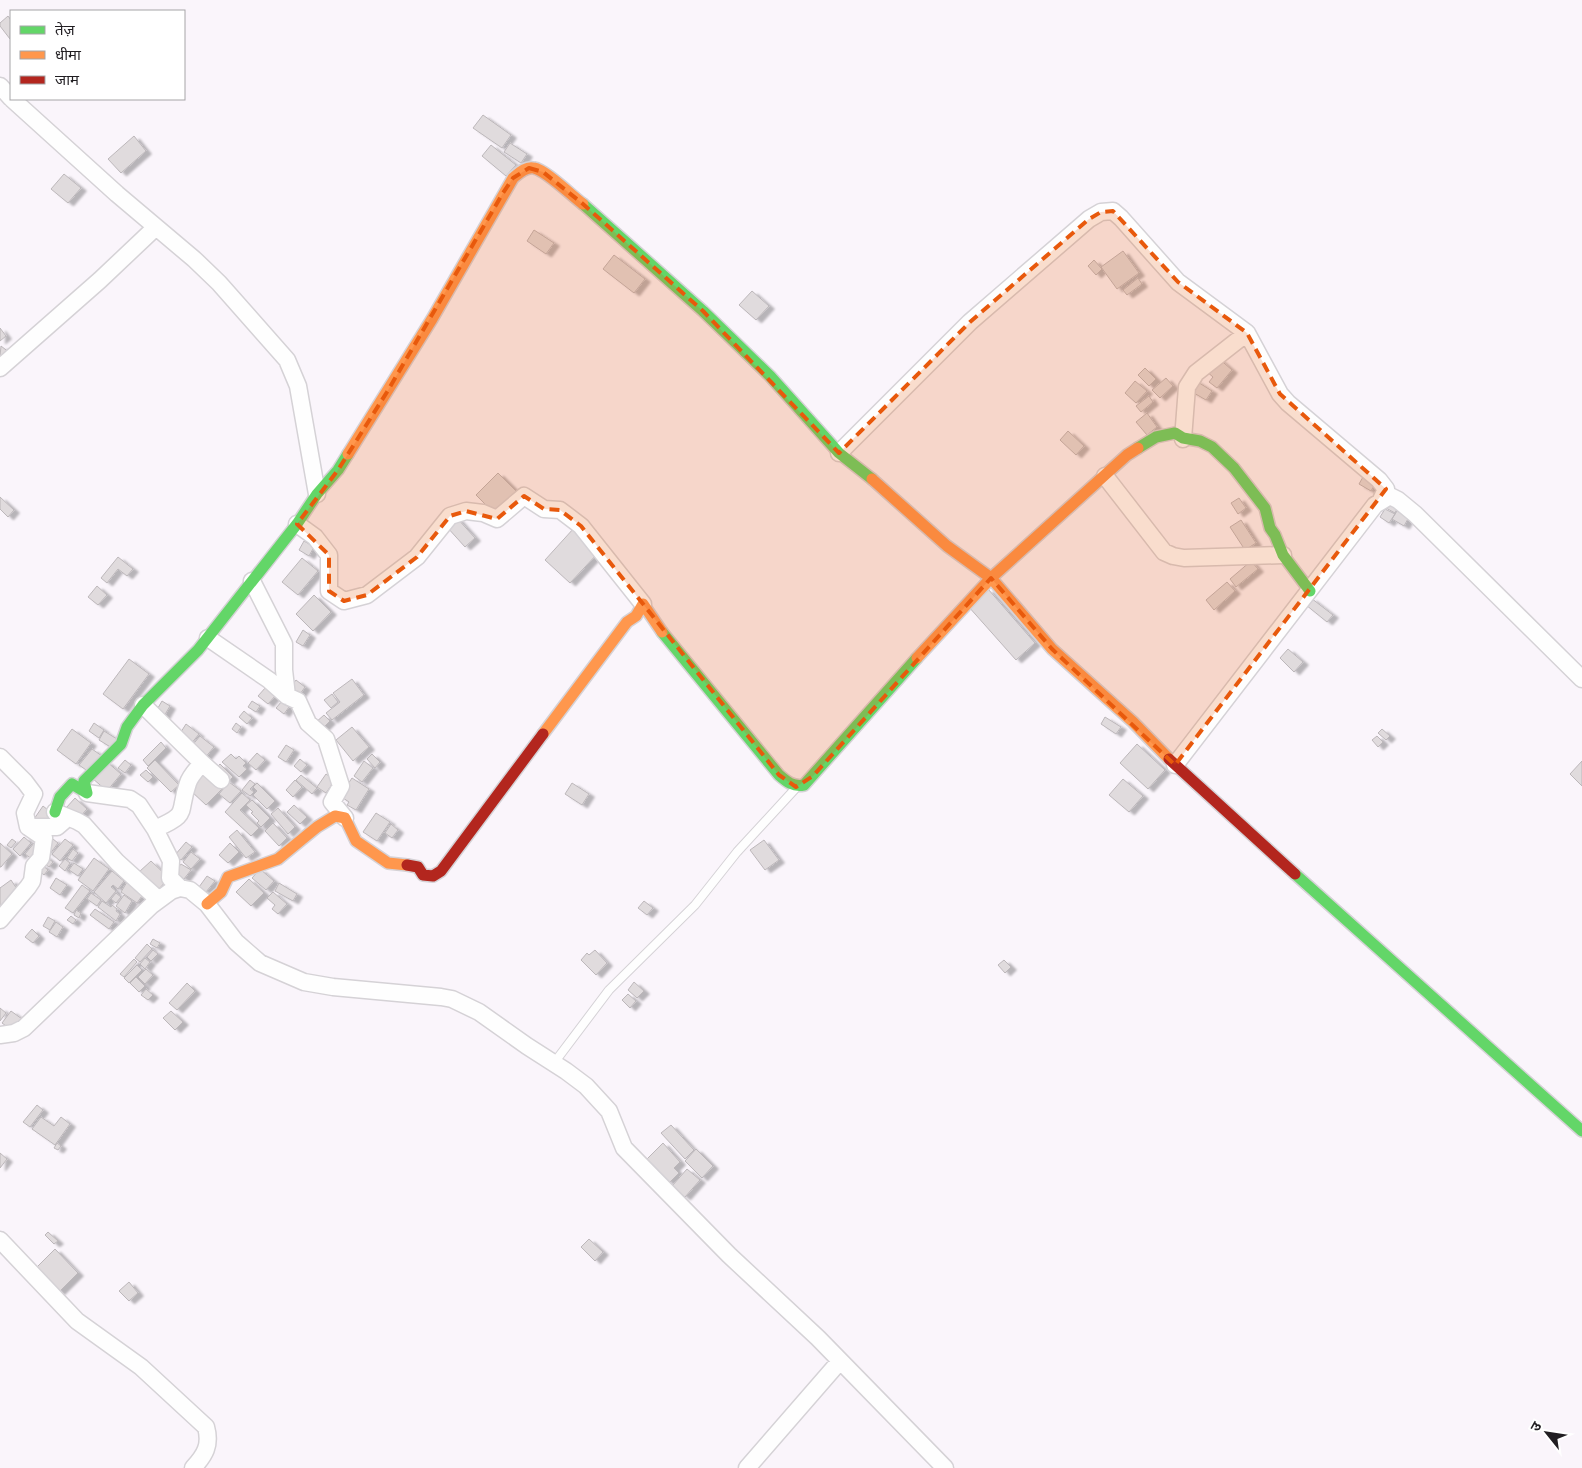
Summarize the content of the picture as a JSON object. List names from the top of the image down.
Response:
{
  "legend": ["तेज़", "धीमा", "जाम"],
  "north": "top left"
}
